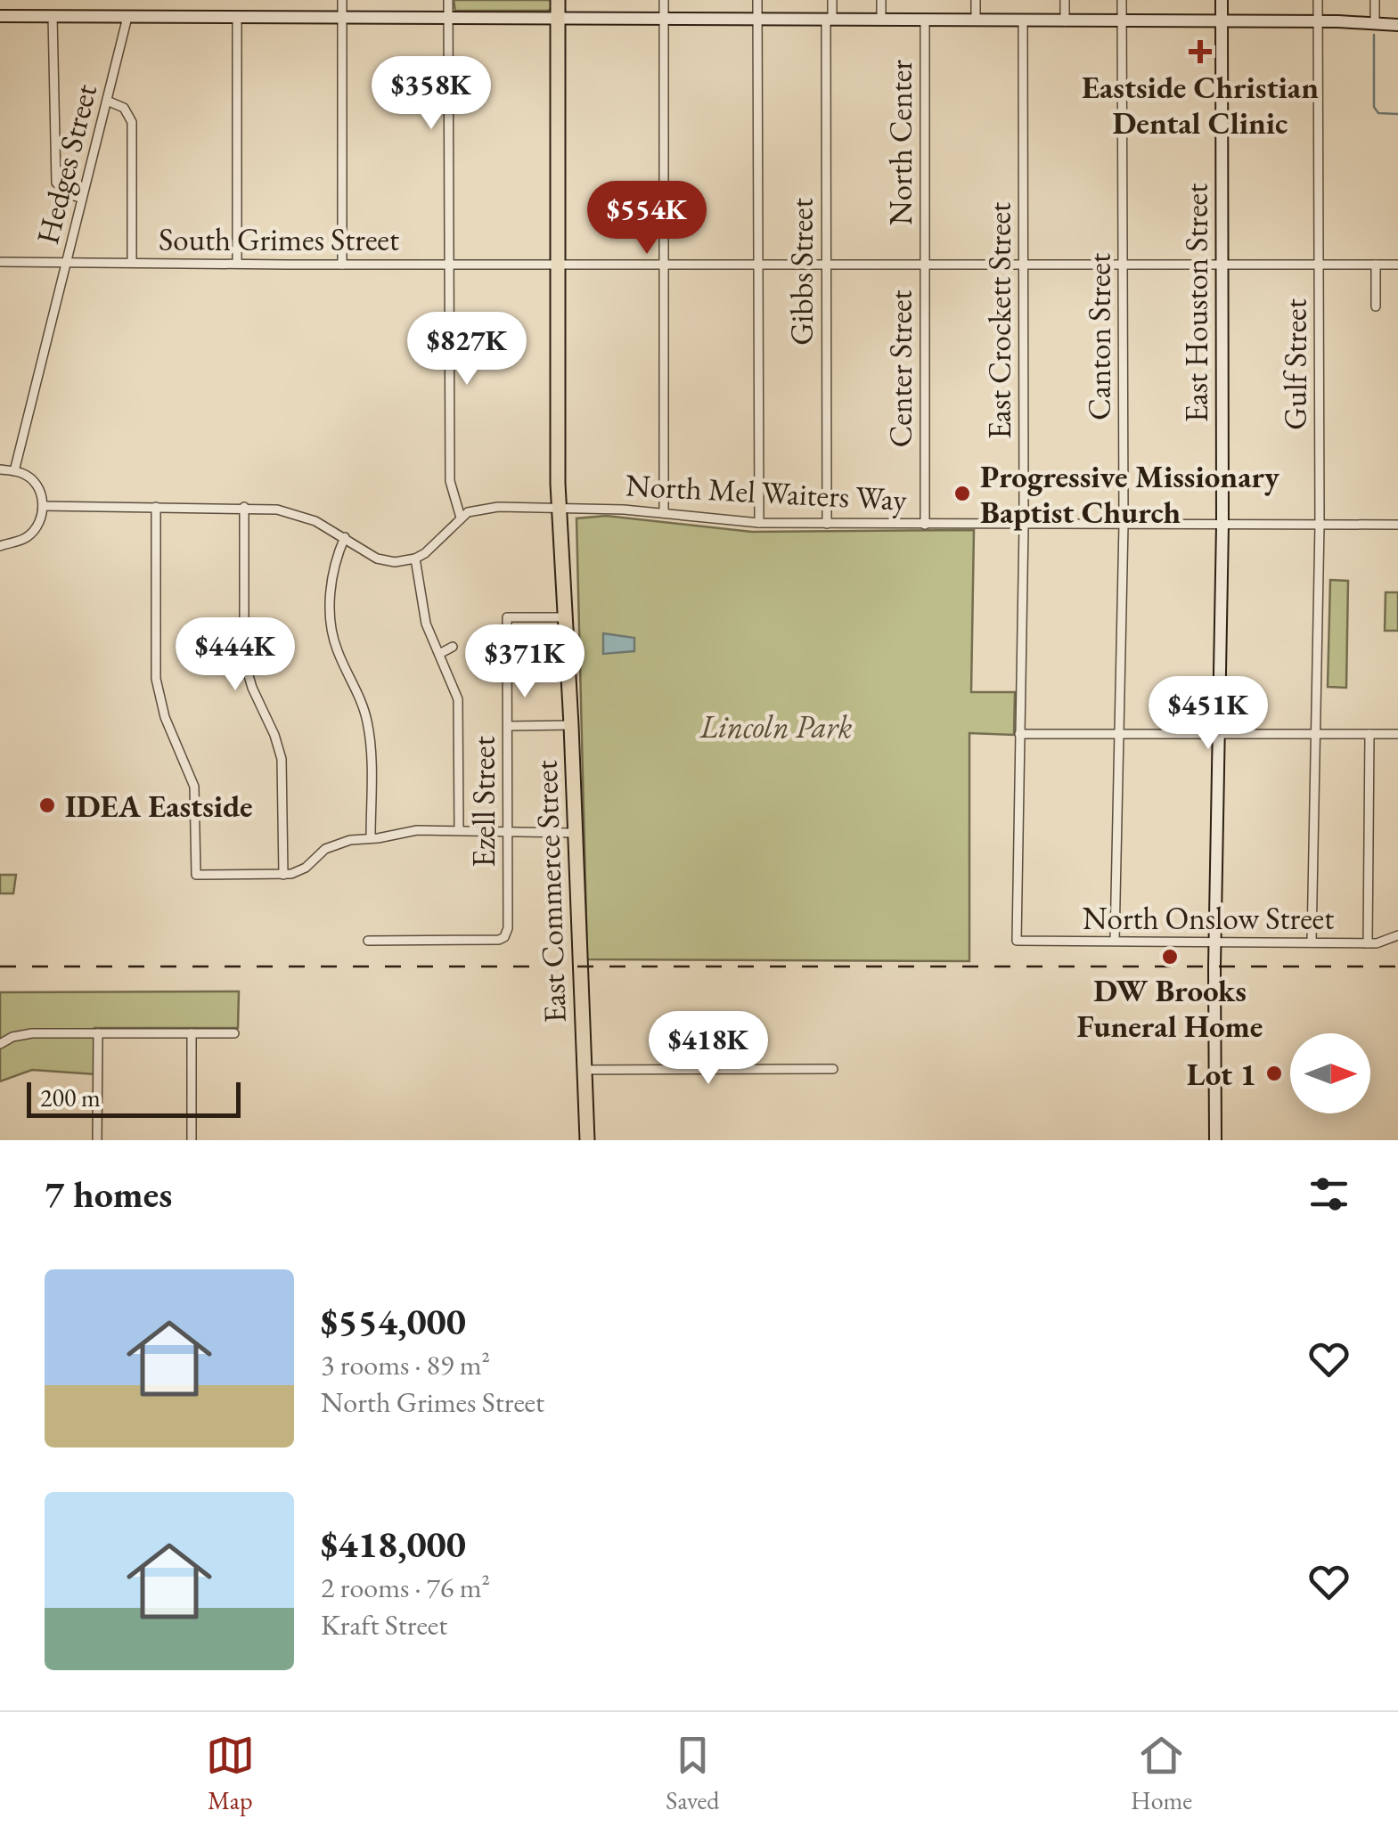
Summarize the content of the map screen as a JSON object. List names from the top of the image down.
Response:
{
  "streets": {
    "main road": ["East Houston Street", "East Commerce Street"],
    "street": [
      "North Center",
      "Hedges Street",
      "South Grimes Street",
      "Gibbs Street",
      "East Crockett Street",
      "Canton Street",
      "Gulf Street",
      "Center Street",
      "North Mel Waiters Way",
      "Ezell Street",
      "North Onslow Street"
    ]
  },
  "crossings": [
    ["North Center", "South Grimes Street"],
    ["North Center", "Center Street"],
    ["Hedges Street", "South Grimes Street"],
    ["South Grimes Street", "Gibbs Street"],
    ["South Grimes Street", "East Houston Street"],
    ["South Grimes Street", "East Crockett Street"],
    ["South Grimes Street", "Canton Street"],
    ["South Grimes Street", "Gulf Street"],
    ["South Grimes Street", "Center Street"],
    ["South Grimes Street", "East Commerce Street"],
    ["Gibbs Street", "North Mel Waiters Way"],
    ["East Houston Street", "North Mel Waiters Way"],
    ["East Houston Street", "North Onslow Street"],
    ["East Crockett Street", "North Mel Waiters Way"],
    ["East Crockett Street", "North Onslow Street"],
    ["Canton Street", "North Mel Waiters Way"],
    ["Canton Street", "North Onslow Street"],
    ["Gulf Street", "North Mel Waiters Way"],
    ["Gulf Street", "North Onslow Street"],
    ["Center Street", "North Mel Waiters Way"],
    ["North Mel Waiters Way", "East Commerce Street"],
    ["Ezell Street", "East Commerce Street"]
  ],
  "parks": ["Lincoln Park"],
  "places": {
    "health": ["Eastside Christian Dental Clinic"],
    "other": [
      "Progressive Missionary Baptist Church",
      "IDEA Eastside",
      "DW Brooks Funeral Home",
      "Lot 1"
    ]
  },
  "scale_bar": "200 m",
  "north": "right",
  "page": {
    "price": [
      "$358K",
      "$554K",
      "$827K",
      "$444K",
      "$371K",
      "$451K",
      "$418K"
    ],
    "scale": "200 m",
    "heading": "7 homes",
    "list": [
      {
        "name": "$554,000",
        "note": "3 rooms · 89 m² · North Grimes Street"
      },
      {
        "name": "$418,000",
        "note": "2 rooms · 76 m² · Kraft Street"
      }
    ],
    "tabs": ["Map", "Saved", "Home"]
  }
}
